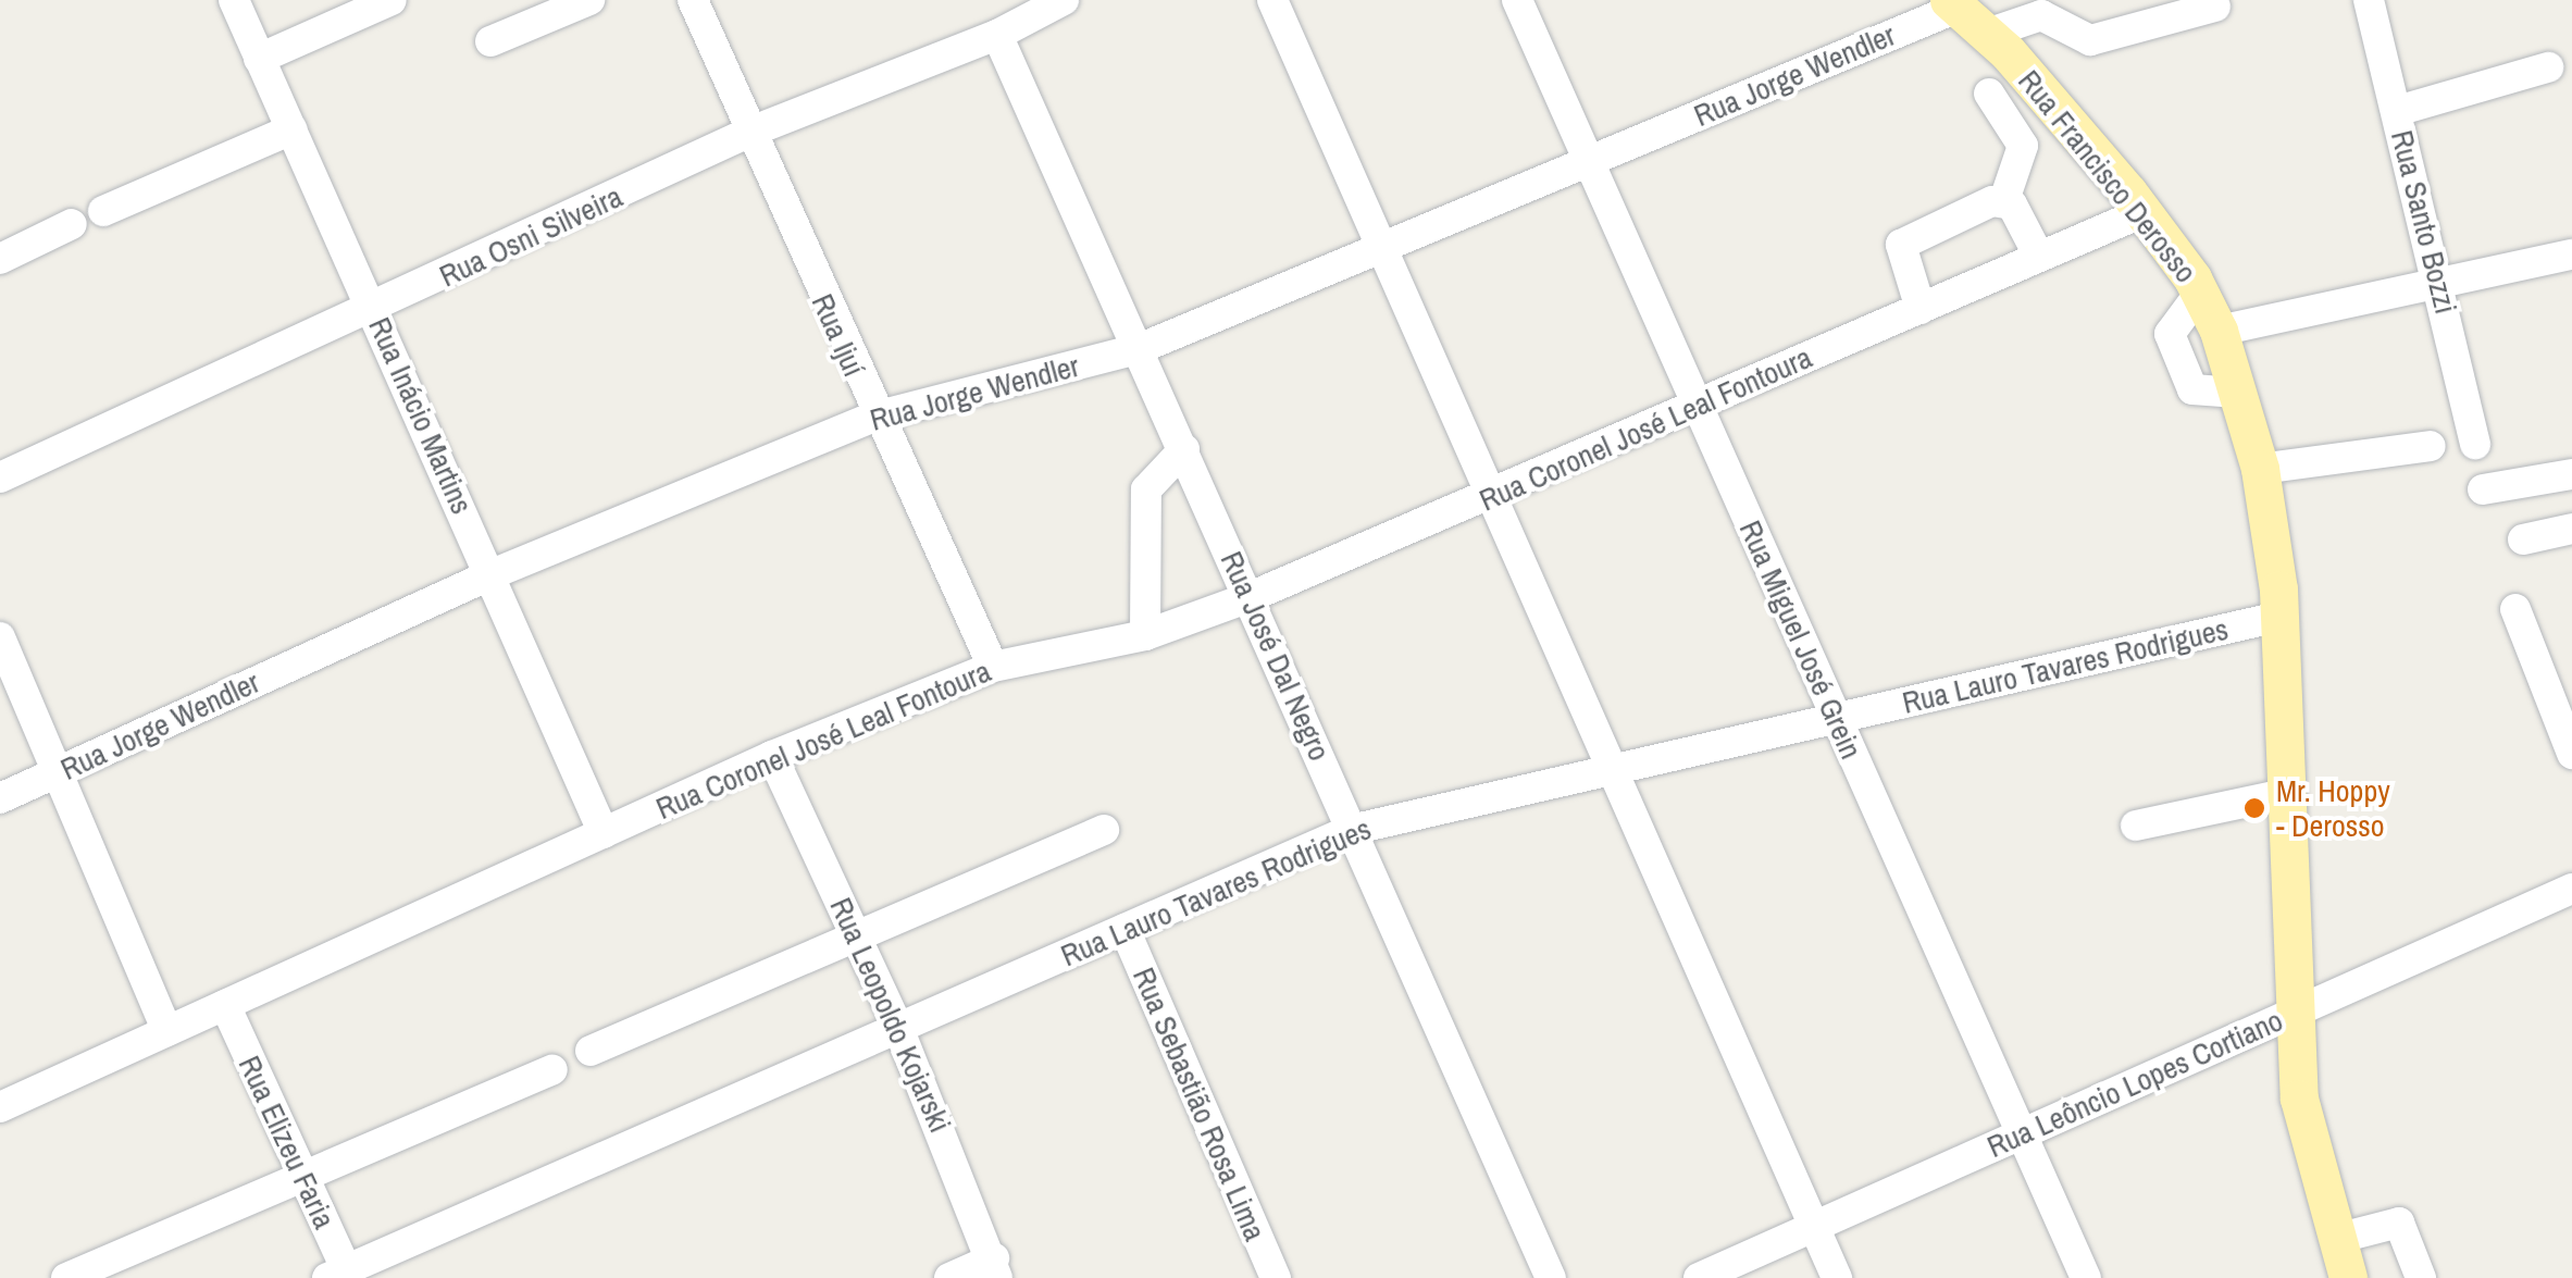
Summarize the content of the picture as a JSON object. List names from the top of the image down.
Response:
{
  "streets": {
    "main road": ["Rua Francisco Derosso"],
    "street": [
      "Rua Jorge Wendler",
      "Rua Santo Bozzi",
      "Rua Osni Silveira",
      "Rua Ijuí",
      "Rua Inácio Martins",
      "Rua Coronel José Leal Fontoura",
      "Rua Miguel José Grein",
      "Rua José Dal Negro",
      "Rua Lauro Tavares Rodrigues",
      "Rua Leopoldo Kojarski",
      "Rua Leôncio Lopes Cortiano",
      "Rua Sebastião Rosa Lima",
      "Rua Elizeu Faria"
    ]
  },
  "crossings": [
    ["Rua Jorge Wendler", "Rua Francisco Derosso"],
    ["Rua Jorge Wendler", "Rua Ijuí"],
    ["Rua Jorge Wendler", "Rua Inácio Martins"],
    ["Rua Jorge Wendler", "Rua Miguel José Grein"],
    ["Rua Jorge Wendler", "Rua José Dal Negro"],
    ["Rua Francisco Derosso", "Rua Coronel José Leal Fontoura"],
    ["Rua Francisco Derosso", "Rua Lauro Tavares Rodrigues"],
    ["Rua Francisco Derosso", "Rua Leôncio Lopes Cortiano"],
    ["Rua Osni Silveira", "Rua Ijuí"],
    ["Rua Osni Silveira", "Rua Inácio Martins"],
    ["Rua Osni Silveira", "Rua José Dal Negro"],
    ["Rua Ijuí", "Rua Coronel José Leal Fontoura"],
    ["Rua Inácio Martins", "Rua Coronel José Leal Fontoura"],
    ["Rua Coronel José Leal Fontoura", "Rua Miguel José Grein"],
    ["Rua Coronel José Leal Fontoura", "Rua José Dal Negro"],
    ["Rua Coronel José Leal Fontoura", "Rua Leopoldo Kojarski"],
    ["Rua Coronel José Leal Fontoura", "Rua Elizeu Faria"],
    ["Rua Miguel José Grein", "Rua Lauro Tavares Rodrigues"],
    ["Rua Miguel José Grein", "Rua Leôncio Lopes Cortiano"],
    ["Rua José Dal Negro", "Rua Lauro Tavares Rodrigues"],
    ["Rua Lauro Tavares Rodrigues", "Rua Leopoldo Kojarski"],
    ["Rua Lauro Tavares Rodrigues", "Rua Sebastião Rosa Lima"],
    ["Rua Lauro Tavares Rodrigues", "Rua Elizeu Faria"]
  ],
  "places": ["Mr. Hoppy - Derosso"]
}
